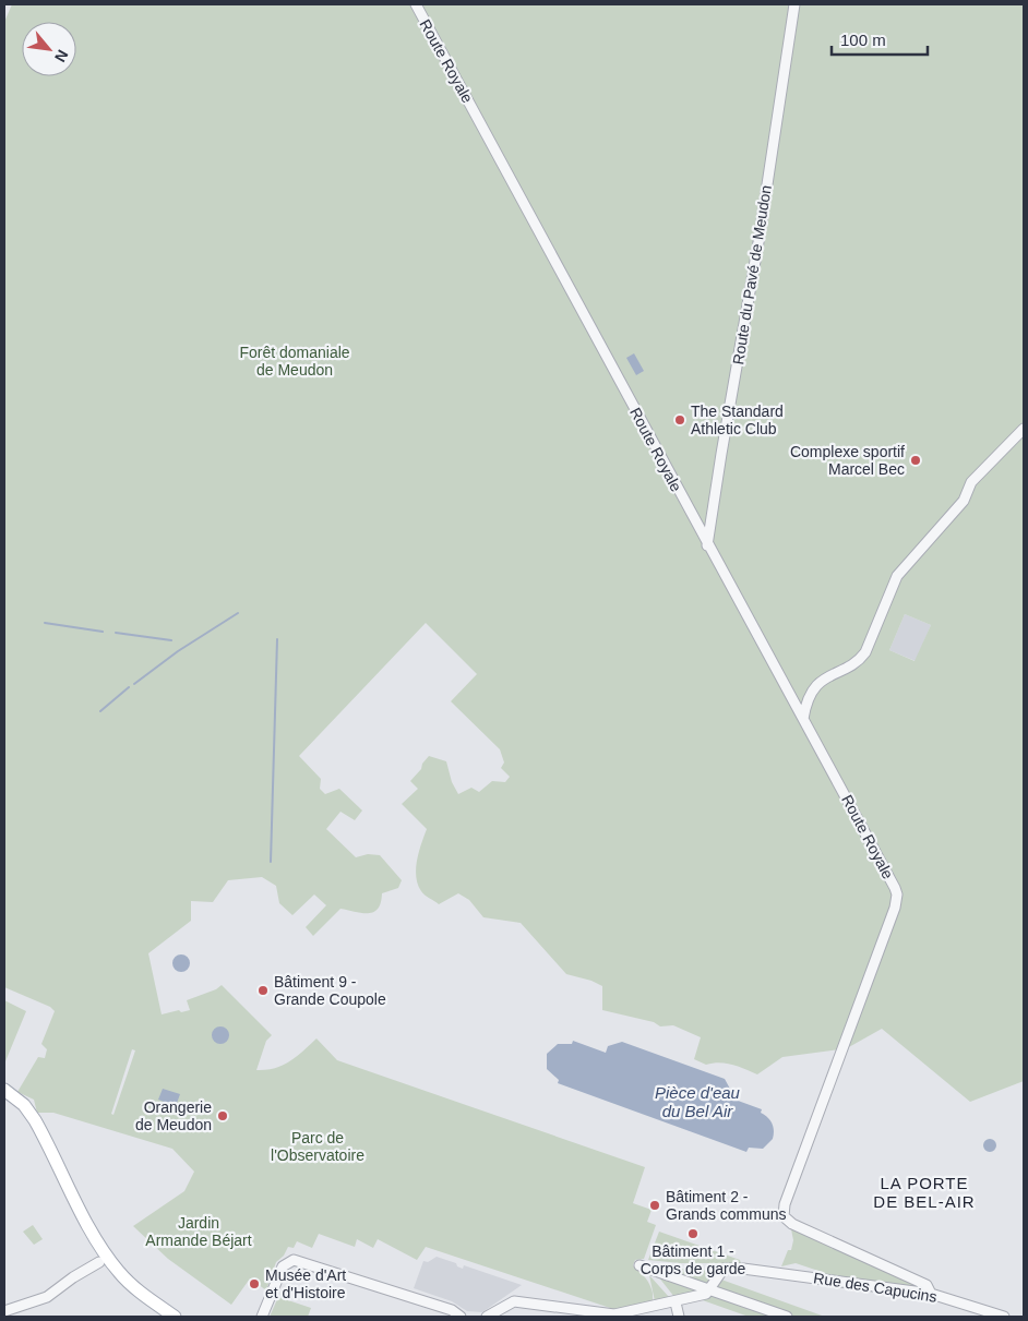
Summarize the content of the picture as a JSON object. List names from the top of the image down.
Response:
{
  "streets": {
    "street": ["Route Royale", "Route du Pavé de Meudon", "Rue des Capucins"]
  },
  "crossings": [
    ["Route Royale", "Route du Pavé de Meudon"],
    ["Route Royale", "Rue des Capucins"]
  ],
  "districts": ["LA PORTE DE BEL-AIR"],
  "water": ["Pièce d'eau du Bel Air"],
  "parks": ["Forêt domaniale de Meudon", "Parc de l'Observatoire", "Jardin Armande Béjart"],
  "places": [
    "The Standard Athletic Club",
    "Complexe sportif Marcel Bec",
    "Bâtiment 9 - Grande Coupole",
    "Orangerie de Meudon",
    "Bâtiment 2 - Grands communs",
    "Bâtiment 1 - Corps de garde",
    "Musée d'Art et d'Histoire"
  ],
  "scale_bar": "100 m",
  "north": "bottom right"
}
